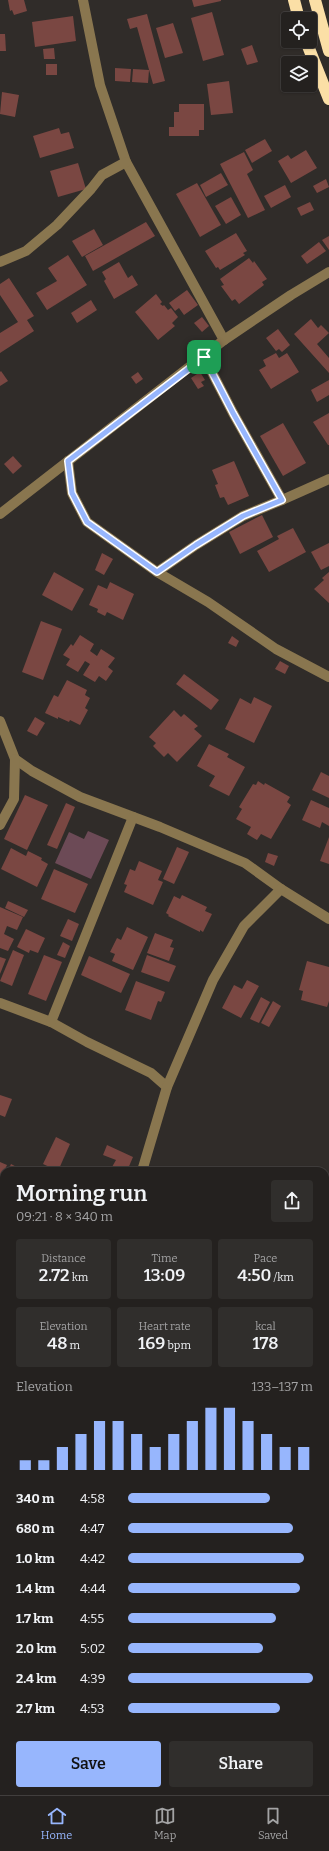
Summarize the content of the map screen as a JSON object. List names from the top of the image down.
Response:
{
  "page": {
    "heading": ["Morning run", "09:21 · 8 × 340 m"],
    "stats": [
      ["Distance", "2.72 km"],
      ["Time", "13:09"],
      ["Pace", "4:50 /km"],
      ["Elevation", "48 m"],
      ["Heart rate", "169 bpm"],
      ["kcal", "178"]
    ],
    "chart": ["Elevation", "133–137 m"],
    "list": [
      {
        "name": "340 m",
        "note": "4:58"
      },
      {
        "name": "680 m",
        "note": "4:47"
      },
      {
        "name": "1.0 km",
        "note": "4:42"
      },
      {
        "name": "1.4 km",
        "note": "4:44"
      },
      {
        "name": "1.7 km",
        "note": "4:55"
      },
      {
        "name": "2.0 km",
        "note": "5:02"
      },
      {
        "name": "2.4 km",
        "note": "4:39"
      },
      {
        "name": "2.7 km",
        "note": "4:53"
      }
    ],
    "buttons": ["Save", "Share"],
    "tabs": ["Home", "Map", "Saved"]
  }
}
